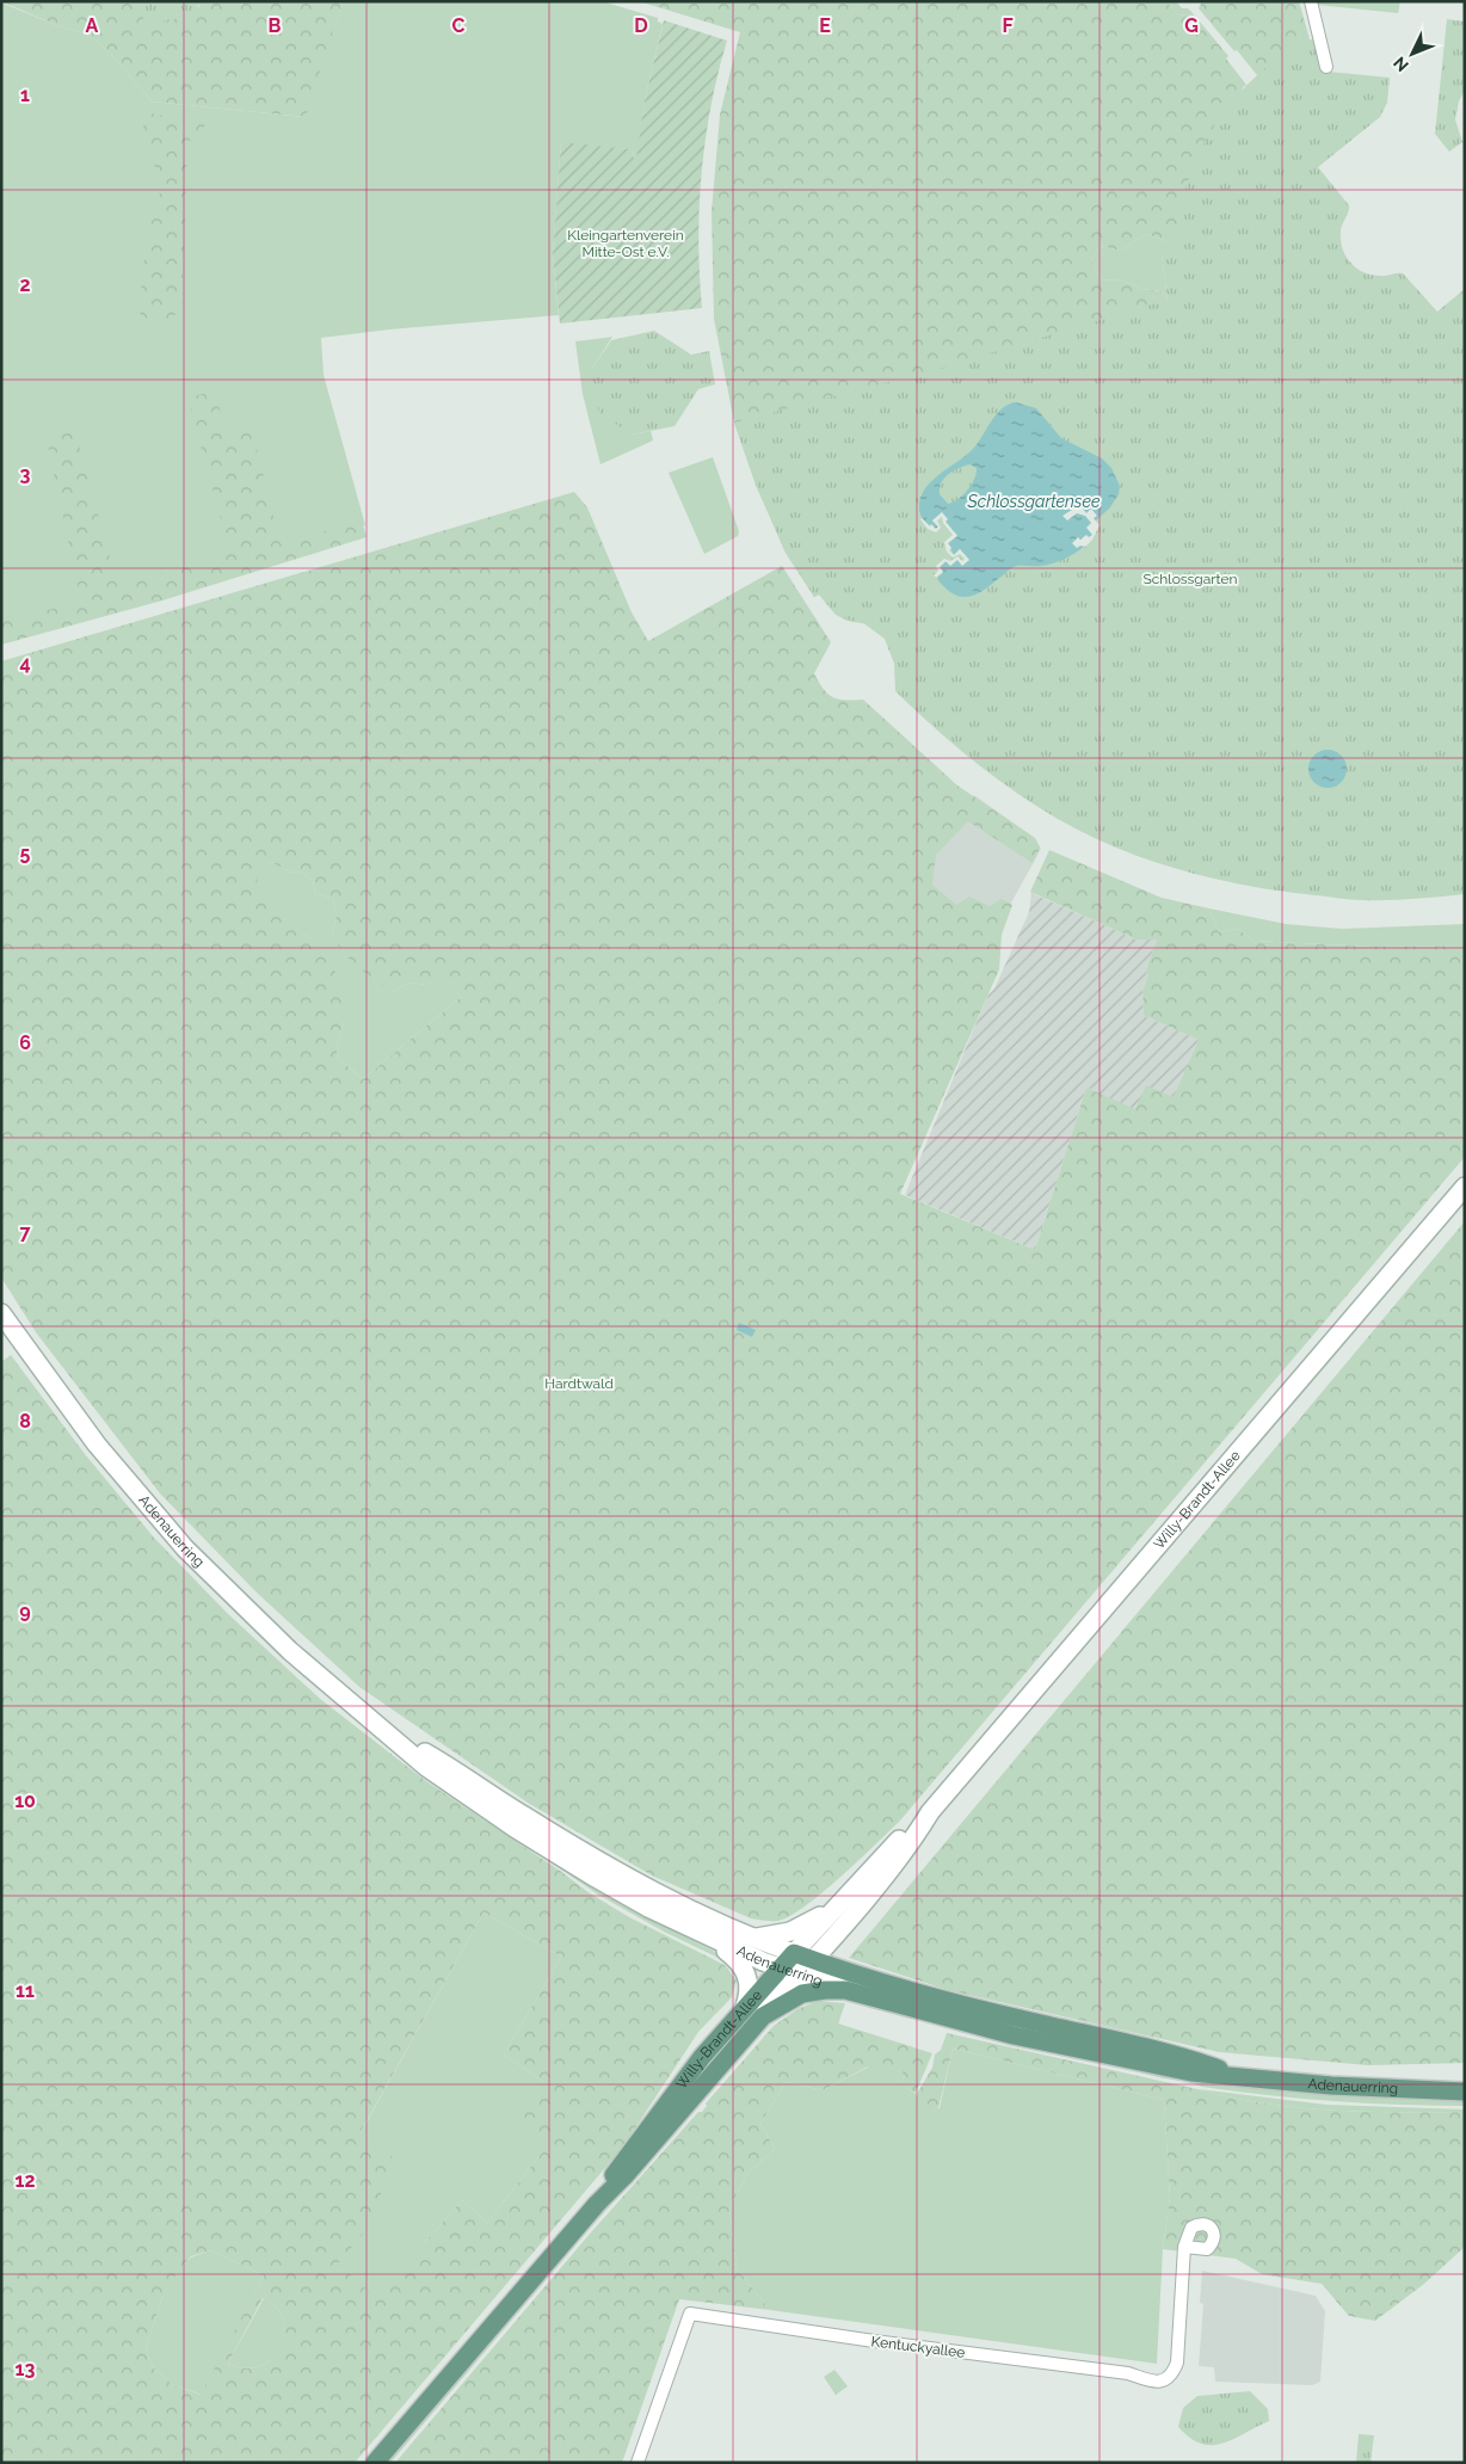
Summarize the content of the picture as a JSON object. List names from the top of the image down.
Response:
{
  "streets": {
    "main road": ["Willy-Brandt-Allee", "Adenauerring"],
    "street": ["Kentuckyallee"]
  },
  "crossings": [
    ["Willy-Brandt-Allee", "Adenauerring"]
  ],
  "water": ["Schlossgartensee"],
  "parks": ["Kleingartenverein Mitte-Ost e.V.", "Schlossgarten", "Hardtwald"],
  "north": "bottom left",
  "grid": {
    "columns": [
      "A",
      "B",
      "C",
      "D",
      "E",
      "F",
      "G"
    ],
    "rows": [
      "1",
      "2",
      "3",
      "4",
      "5",
      "6",
      "7",
      "8",
      "9",
      "10",
      "11",
      "12",
      "13"
    ]
  }
}
